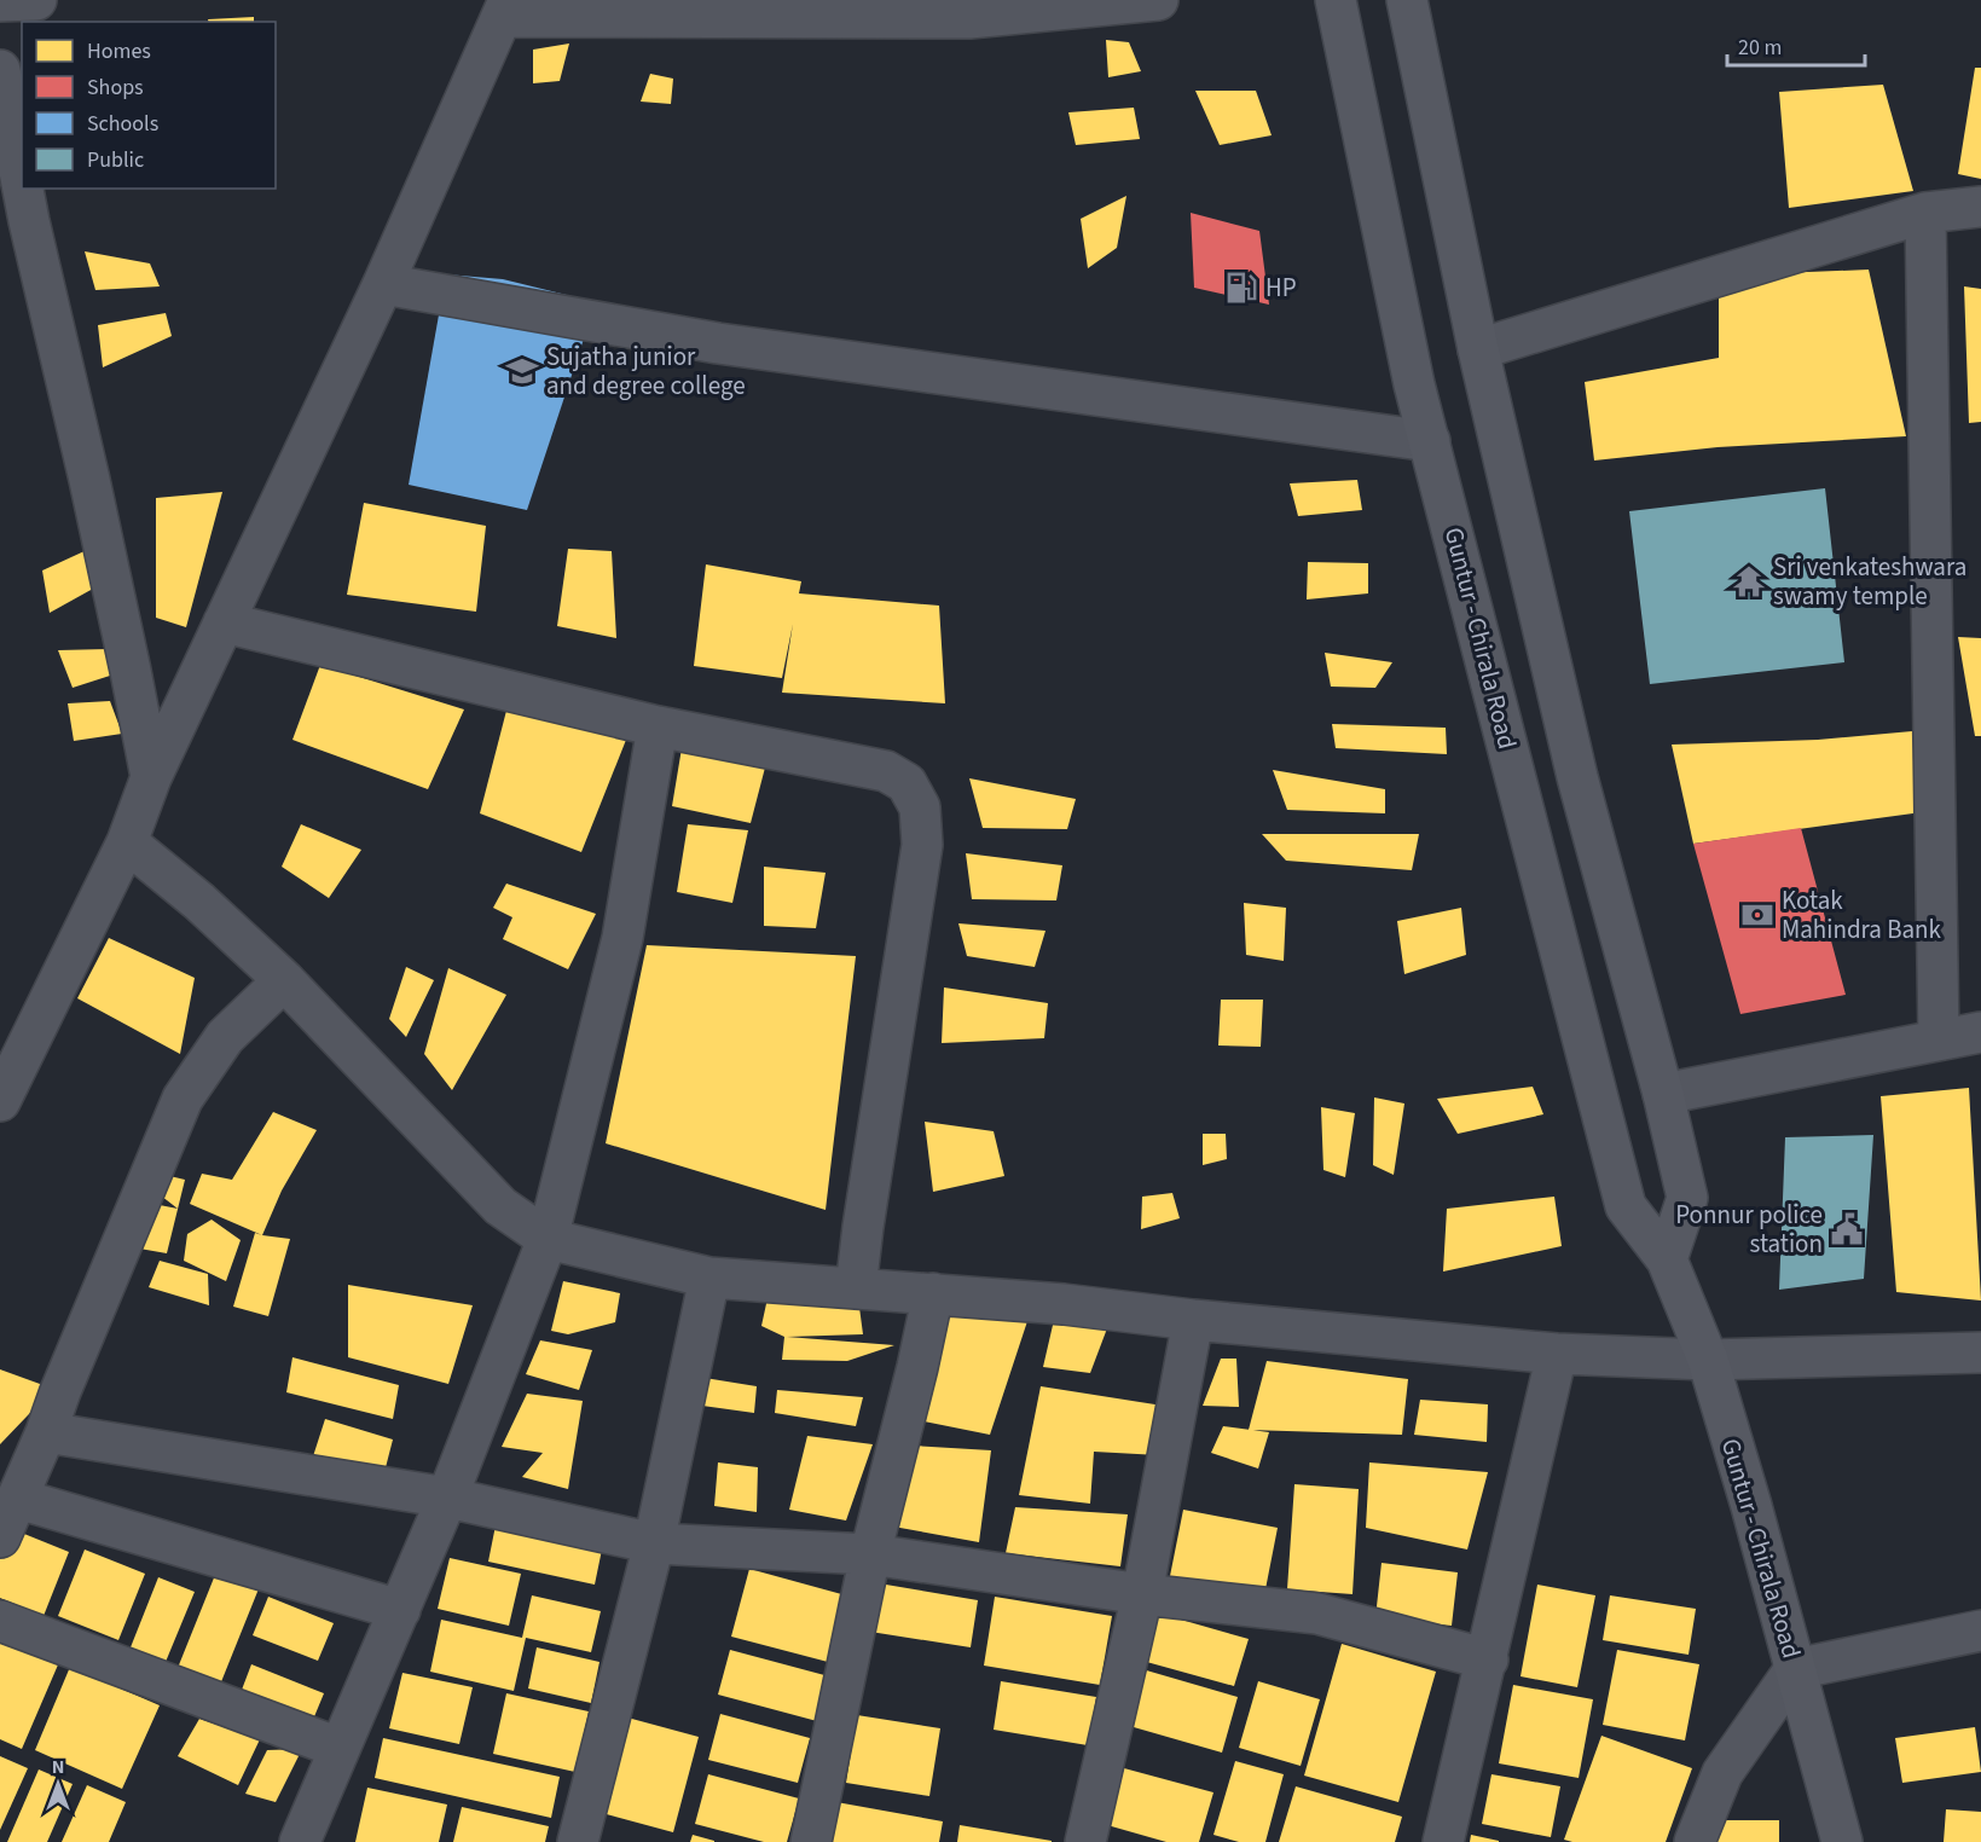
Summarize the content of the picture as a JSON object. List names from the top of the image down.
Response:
{
  "streets": {
    "main road": ["Guntur - Chirala Road"]
  },
  "places": {
    "fuel station": ["HP"],
    "school or university": ["Sujatha junior and degree college"],
    "temple": ["Sri venkateshwara swamy temple"],
    "bank": ["Kotak Mahindra Bank"],
    "public building": ["Ponnur police station"]
  },
  "legend": [
    "Homes",
    "Shops",
    "Schools",
    "Public"
  ],
  "scale_bar": "20 m",
  "north": "top"
}
